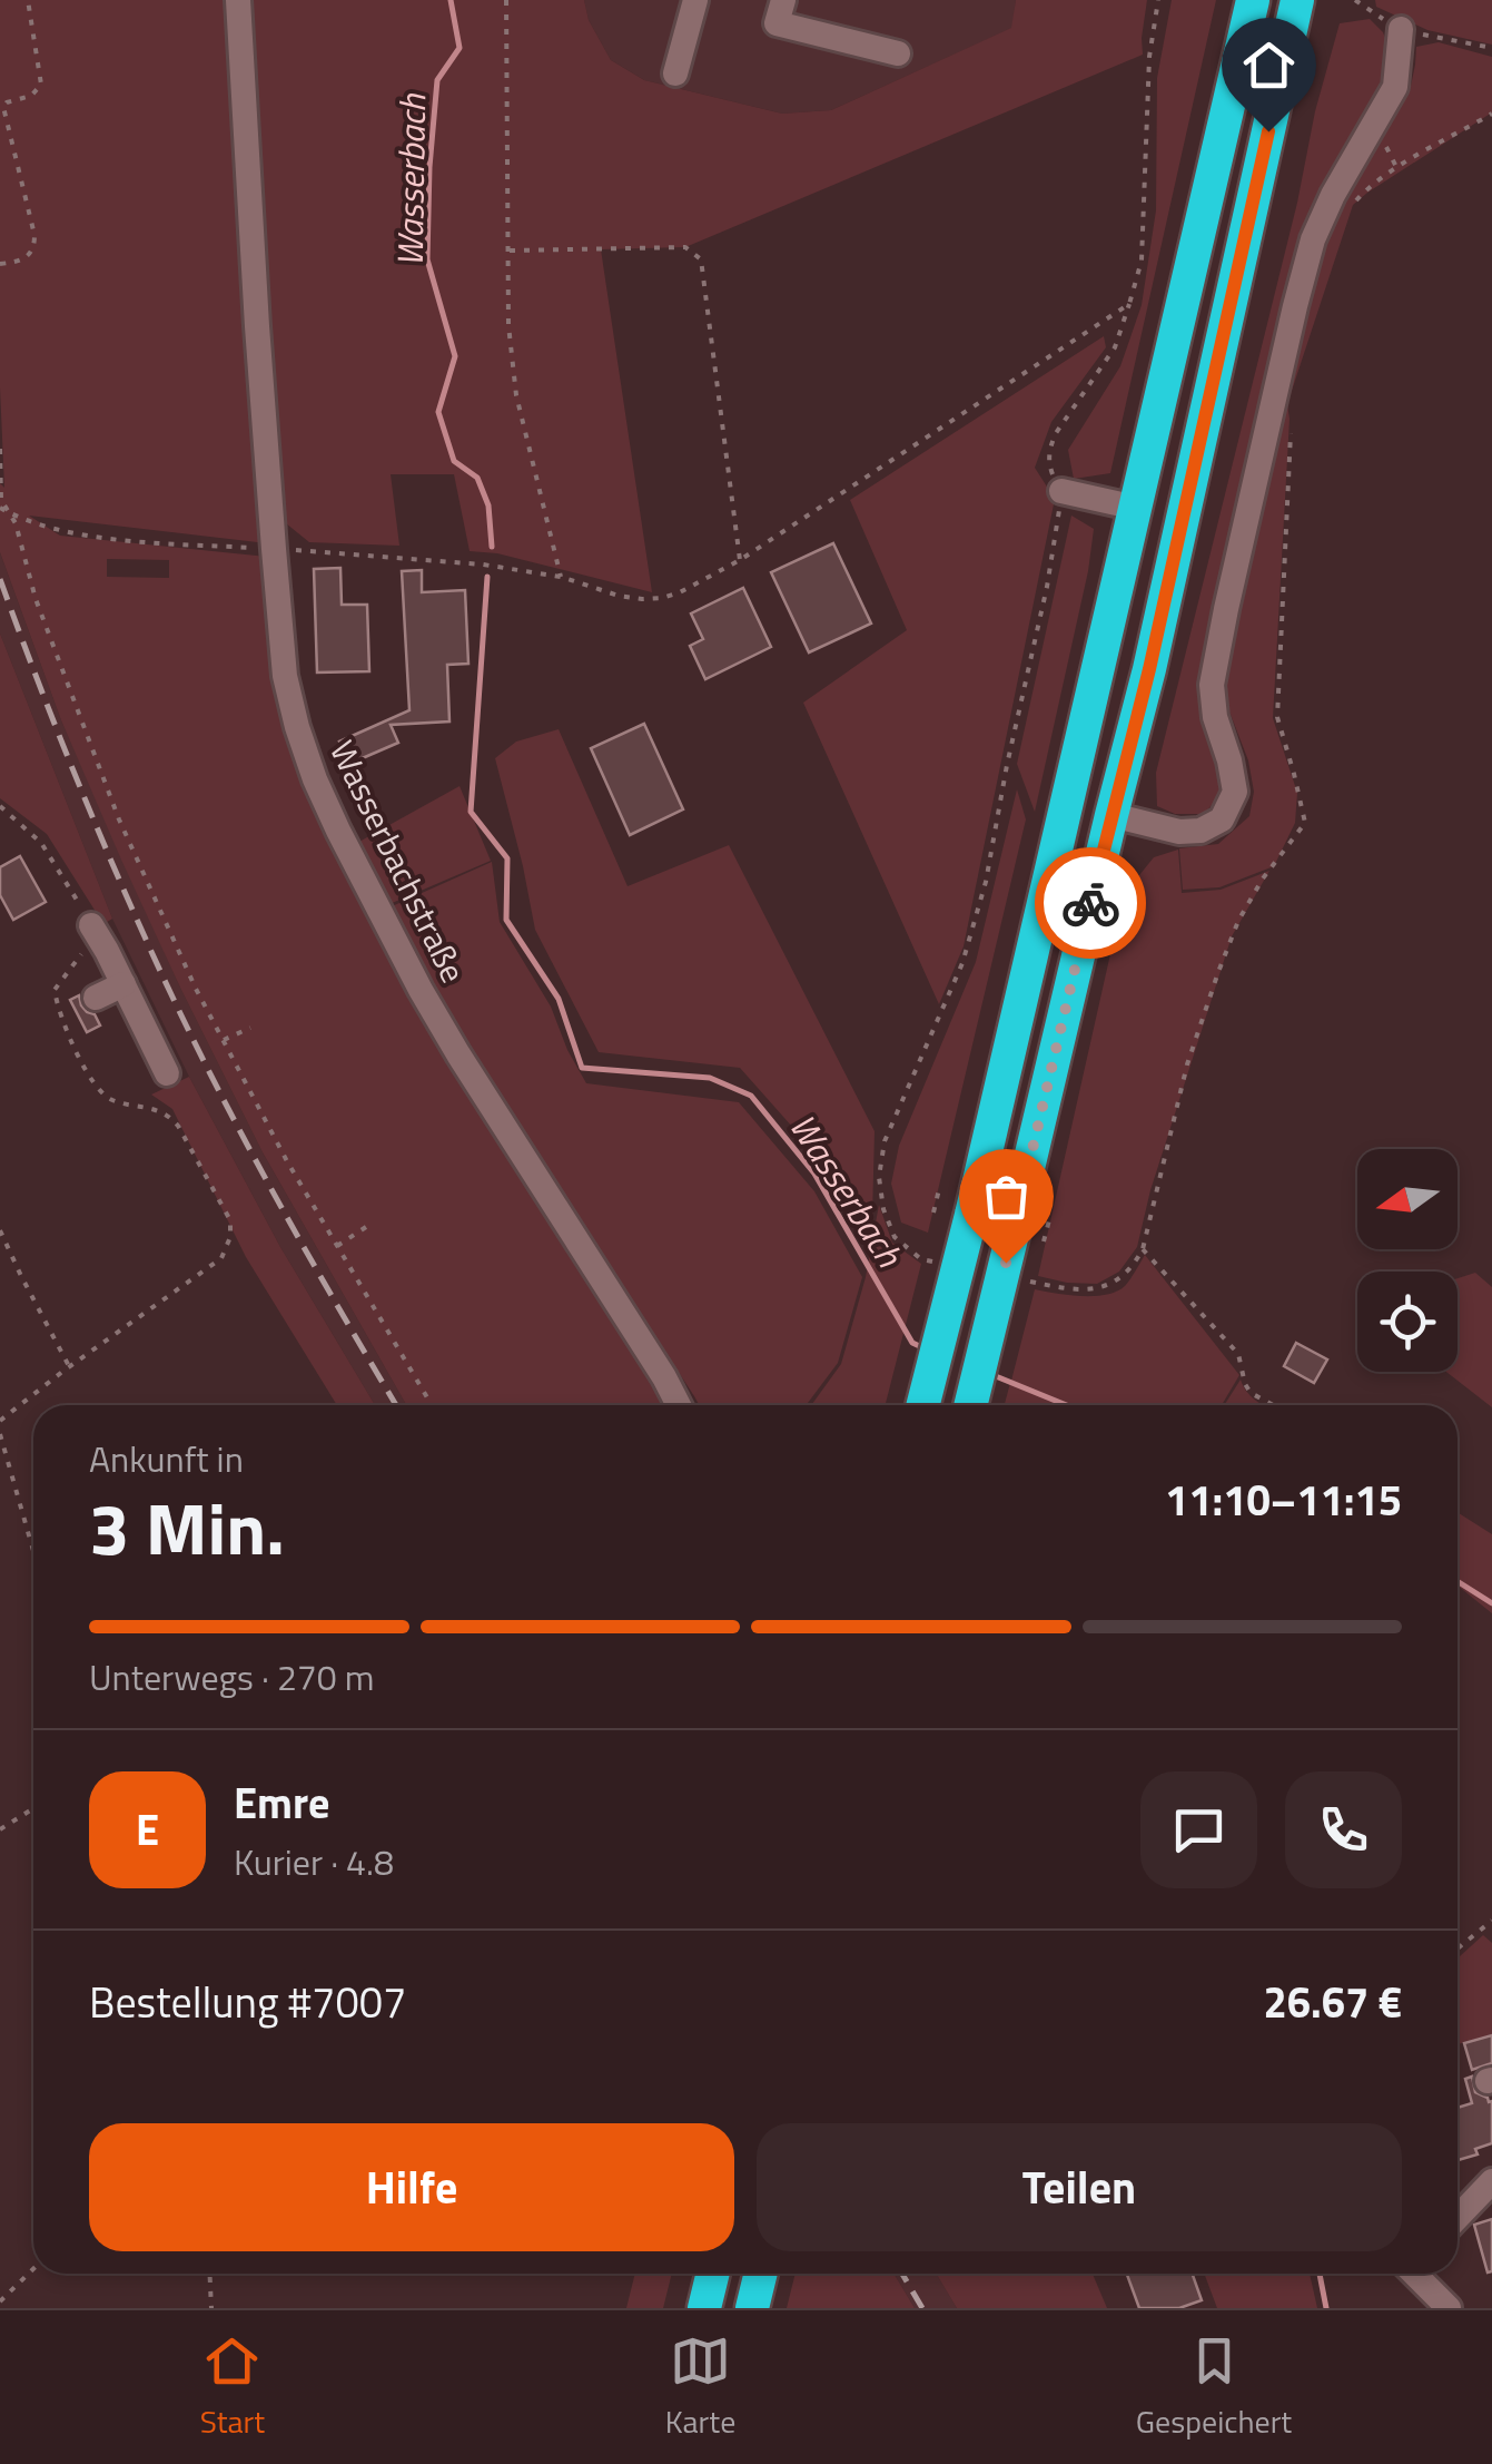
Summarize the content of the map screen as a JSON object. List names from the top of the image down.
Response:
{
  "streets": {
    "street": ["Wasserbachstraße"]
  },
  "water": ["Wasserbach"],
  "north": "left",
  "page": {
    "heading": ["3 Min.", "Ankunft in", "11:10–11:15"],
    "panel": [
      "Emre",
      "Kurier · 4.8",
      "Bestellung #7007",
      "26.67 €"
    ],
    "bar": "Unterwegs · 270 m",
    "round": "E",
    "buttons": ["Hilfe", "Teilen"],
    "tabs": ["Start", "Karte", "Gespeichert"]
  }
}
